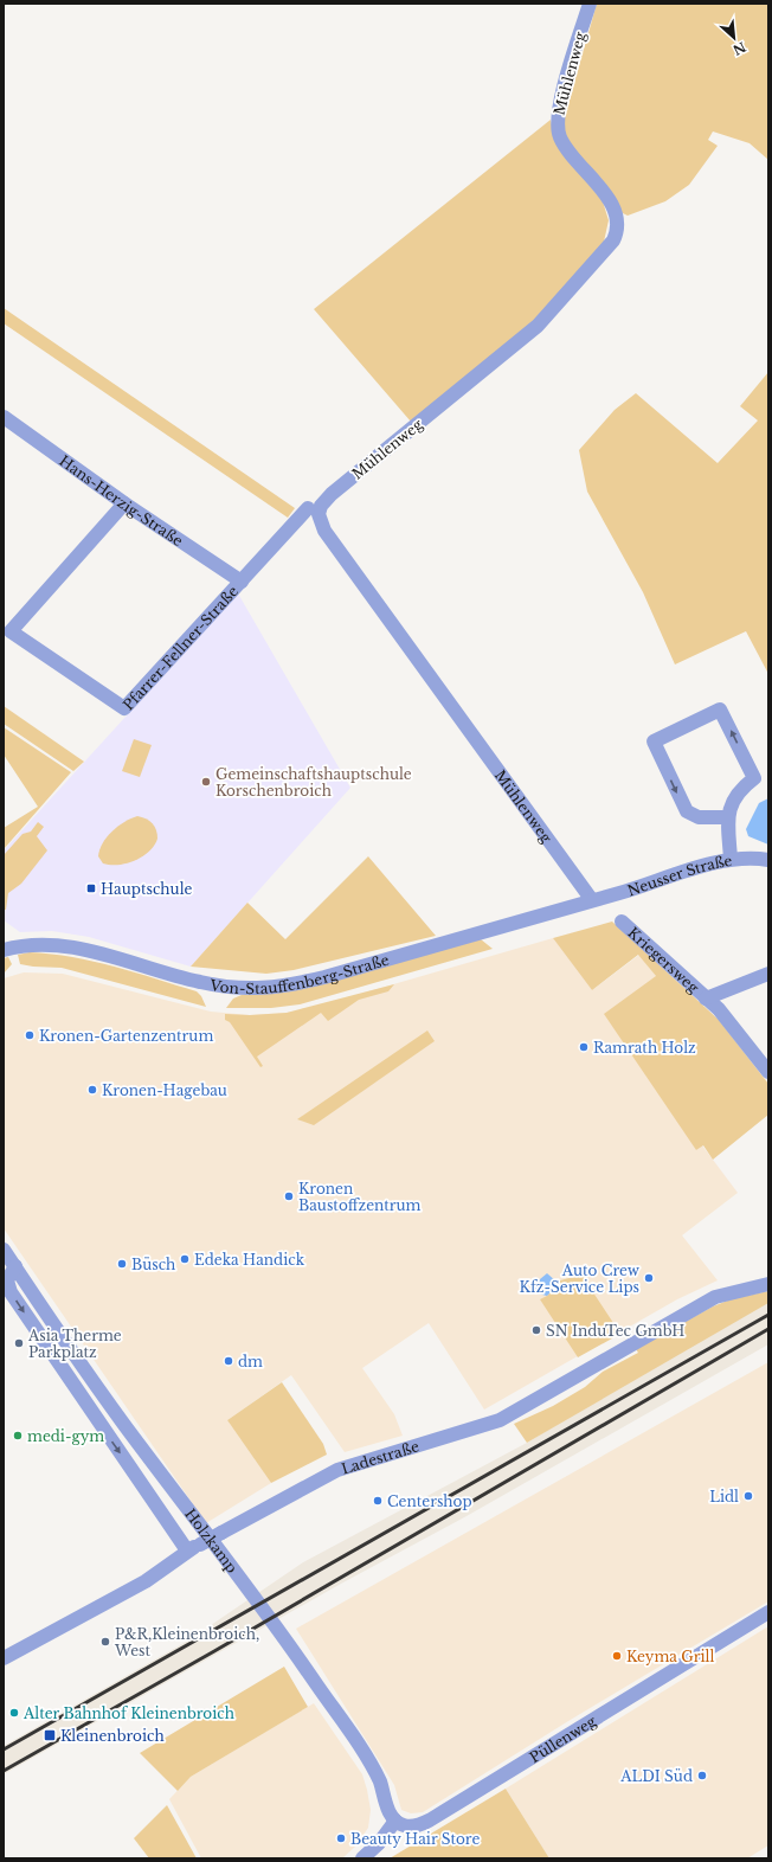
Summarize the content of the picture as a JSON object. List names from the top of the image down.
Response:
{
  "streets": {
    "street": [
      "Mühlenweg",
      "Hans-Herzig-Straße",
      "Pfarrer-Fellner-Straße",
      "Neusser Straße",
      "Kriegersweg",
      "Von-Stauffenberg-Straße",
      "Ladestraße",
      "Holzkamp",
      "Püllenweg"
    ]
  },
  "crossings": [
    ["Mühlenweg", "Neusser Straße"],
    ["Mühlenweg", "Von-Stauffenberg-Straße"],
    ["Hans-Herzig-Straße", "Pfarrer-Fellner-Straße"],
    ["Neusser Straße", "Von-Stauffenberg-Straße"],
    ["Ladestraße", "Holzkamp"],
    ["Holzkamp", "Püllenweg"]
  ],
  "places": {
    "other": [
      "Gemeinschaftshauptschule Korschenbroich",
      "Kronen-Gartenzentrum",
      "Ramrath Holz",
      "Kronen-Hagebau",
      "Kronen Baustoffzentrum",
      "Edeka Handick",
      "Büsch",
      "Auto Crew Kfz-Service Lips",
      "SN InduTec GmbH",
      "Asia Therme Parkplatz",
      "dm",
      "medi-gym",
      "Lidl",
      "Centershop",
      "P&R,Kleinenbroich, West",
      "Keyma Grill",
      "Alter Bahnhof Kleinenbroich",
      "ALDI Süd",
      "Beauty Hair Store"
    ],
    "transit": ["Hauptschule", "Kleinenbroich"]
  },
  "north": "bottom right"
}
